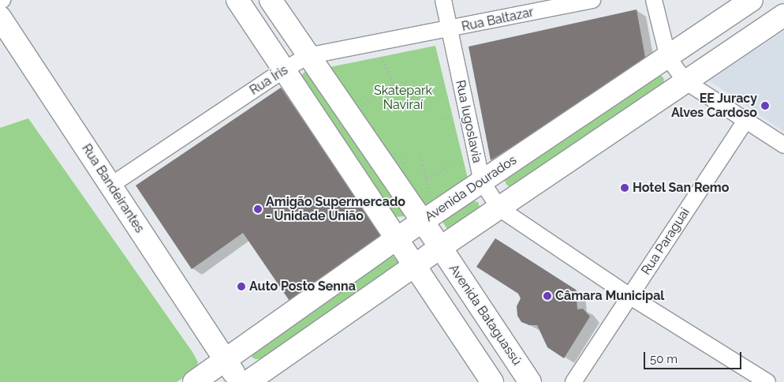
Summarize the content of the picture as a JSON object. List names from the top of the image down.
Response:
{
  "streets": {
    "main road": ["Rua Bandeirantes", "Avenida Dourados", "Avenida Bataguassú"],
    "street": [
      "Rua Baltazar",
      "Rua Íris",
      "Rua Iugoslavia",
      "Rua Paraguai"
    ]
  },
  "crossings": [
    ["Rua Baltazar", "Rua Íris"],
    ["Rua Baltazar", "Rua Iugoslavia"],
    ["Rua Íris", "Rua Iugoslavia"],
    ["Rua Íris", "Rua Bandeirantes"],
    ["Rua Íris", "Avenida Bataguassú"],
    ["Rua Iugoslavia", "Avenida Dourados"],
    ["Rua Bandeirantes", "Avenida Dourados"],
    ["Avenida Dourados", "Avenida Bataguassú"]
  ],
  "parks": ["Skatepark Naviraí"],
  "places": [
    "EE Juracy Alves Cardoso",
    "Hotel San Remo",
    "Amigão Supermercado - Unidade União",
    "Auto Posto Senna",
    "Câmara Municipal"
  ],
  "scale_bar": "50 m"
}
